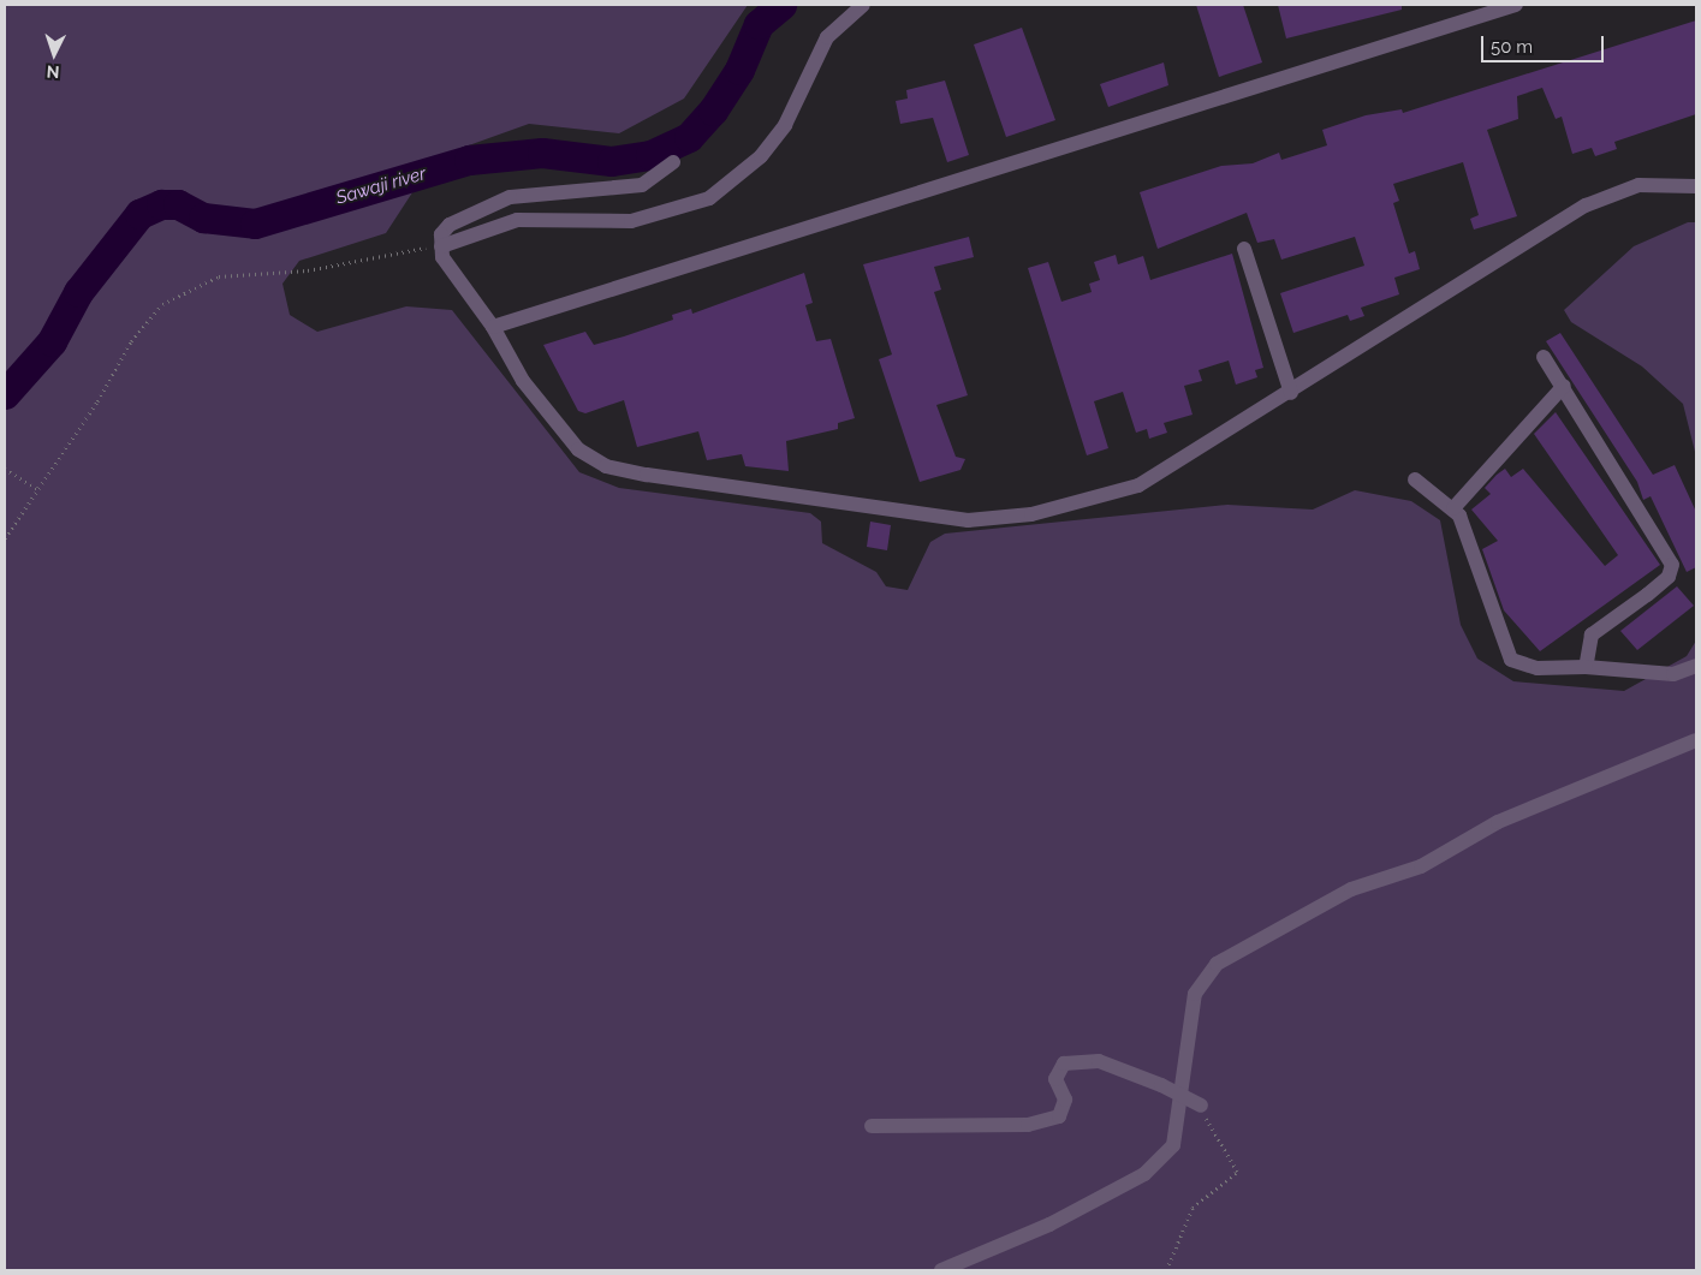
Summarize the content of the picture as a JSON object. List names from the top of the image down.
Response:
{
  "water": ["Sawaji river"],
  "scale_bar": "50 m",
  "north": "bottom"
}
